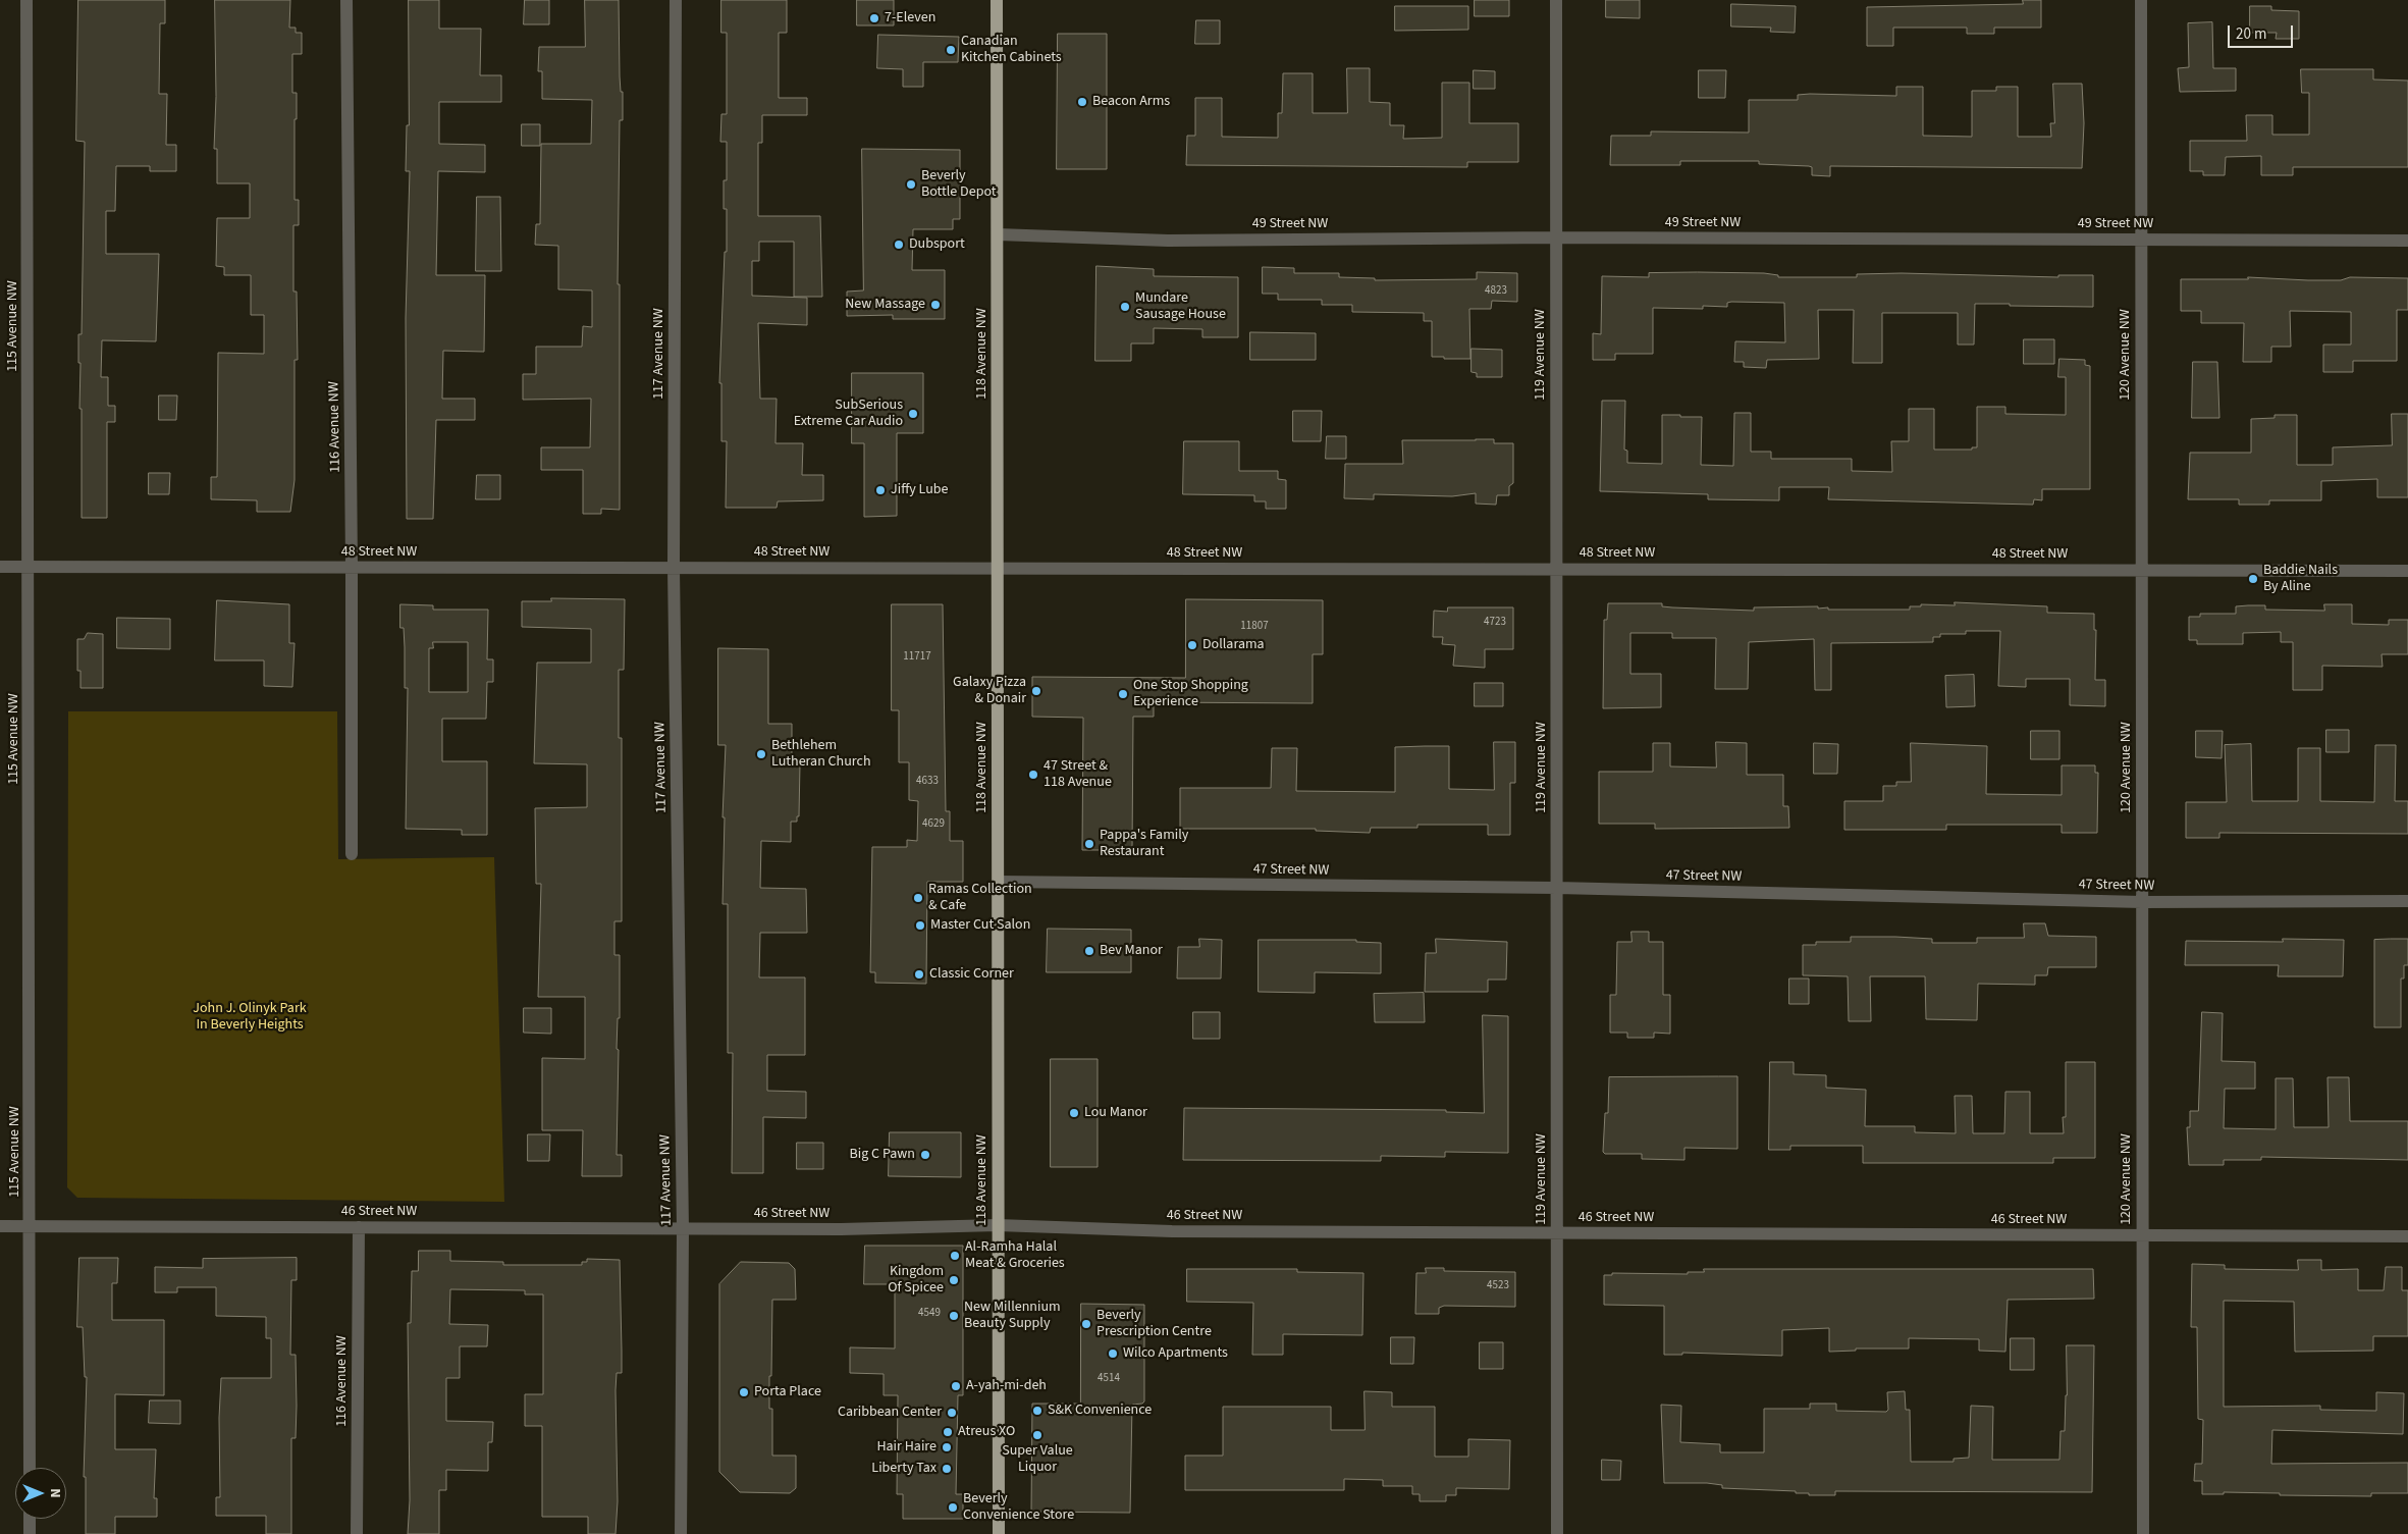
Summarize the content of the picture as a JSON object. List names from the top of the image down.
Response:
{
  "streets": {
    "main road": ["118 Avenue NW"],
    "street": [
      "49 Street NW",
      "115 Avenue NW",
      "117 Avenue NW",
      "119 Avenue NW",
      "120 Avenue NW",
      "116 Avenue NW",
      "48 Street NW",
      "47 Street NW",
      "46 Street NW"
    ]
  },
  "crossings": [
    ["49 Street NW", "118 Avenue NW"],
    ["49 Street NW", "119 Avenue NW"],
    ["49 Street NW", "120 Avenue NW"],
    ["115 Avenue NW", "48 Street NW"],
    ["115 Avenue NW", "46 Street NW"],
    ["117 Avenue NW", "48 Street NW"],
    ["117 Avenue NW", "46 Street NW"],
    ["118 Avenue NW", "48 Street NW"],
    ["118 Avenue NW", "47 Street NW"],
    ["118 Avenue NW", "46 Street NW"],
    ["119 Avenue NW", "48 Street NW"],
    ["119 Avenue NW", "47 Street NW"],
    ["119 Avenue NW", "46 Street NW"],
    ["120 Avenue NW", "48 Street NW"],
    ["120 Avenue NW", "47 Street NW"],
    ["120 Avenue NW", "46 Street NW"],
    ["116 Avenue NW", "48 Street NW"],
    ["116 Avenue NW", "46 Street NW"]
  ],
  "parks": ["John J. Olinyk Park In Beverly Heights"],
  "places": [
    "7-Eleven",
    "Canadian Kitchen Cabinets",
    "Beacon Arms",
    "Beverly Bottle Depot",
    "Dubsport",
    "New Massage",
    "Mundare Sausage House",
    "SubSerious Extreme Car Audio",
    "Jiffy Lube",
    "Baddie Nails By Aline",
    "Dollarama",
    "Galaxy Pizza & Donair",
    "One Stop Shopping Experience",
    "Bethlehem Lutheran Church",
    "47 Street & 118 Avenue",
    "Pappa's Family Restaurant",
    "Ramas Collection & Cafe",
    "Master Cut Salon",
    "Bev Manor",
    "Classic Corner",
    "Lou Manor",
    "Big C Pawn",
    "Al-Ramha Halal Meat & Groceries",
    "Kingdom Of Spicee",
    "New Millennium Beauty Supply",
    "Beverly Prescription Centre",
    "Wilco Apartments",
    "A-yah-mi-deh",
    "Porta Place",
    "S&K Convenience",
    "Caribbean Center",
    "Atreus XO",
    "Super Value Liquor",
    "Hair Haire",
    "Liberty Tax",
    "Beverly Convenience Store"
  ],
  "house_numbers": [
    "4823",
    "4723",
    "11807",
    "11717",
    "4633",
    "4629",
    "4523",
    "4549",
    "4514"
  ],
  "scale_bar": "20 m",
  "north": "right"
}
